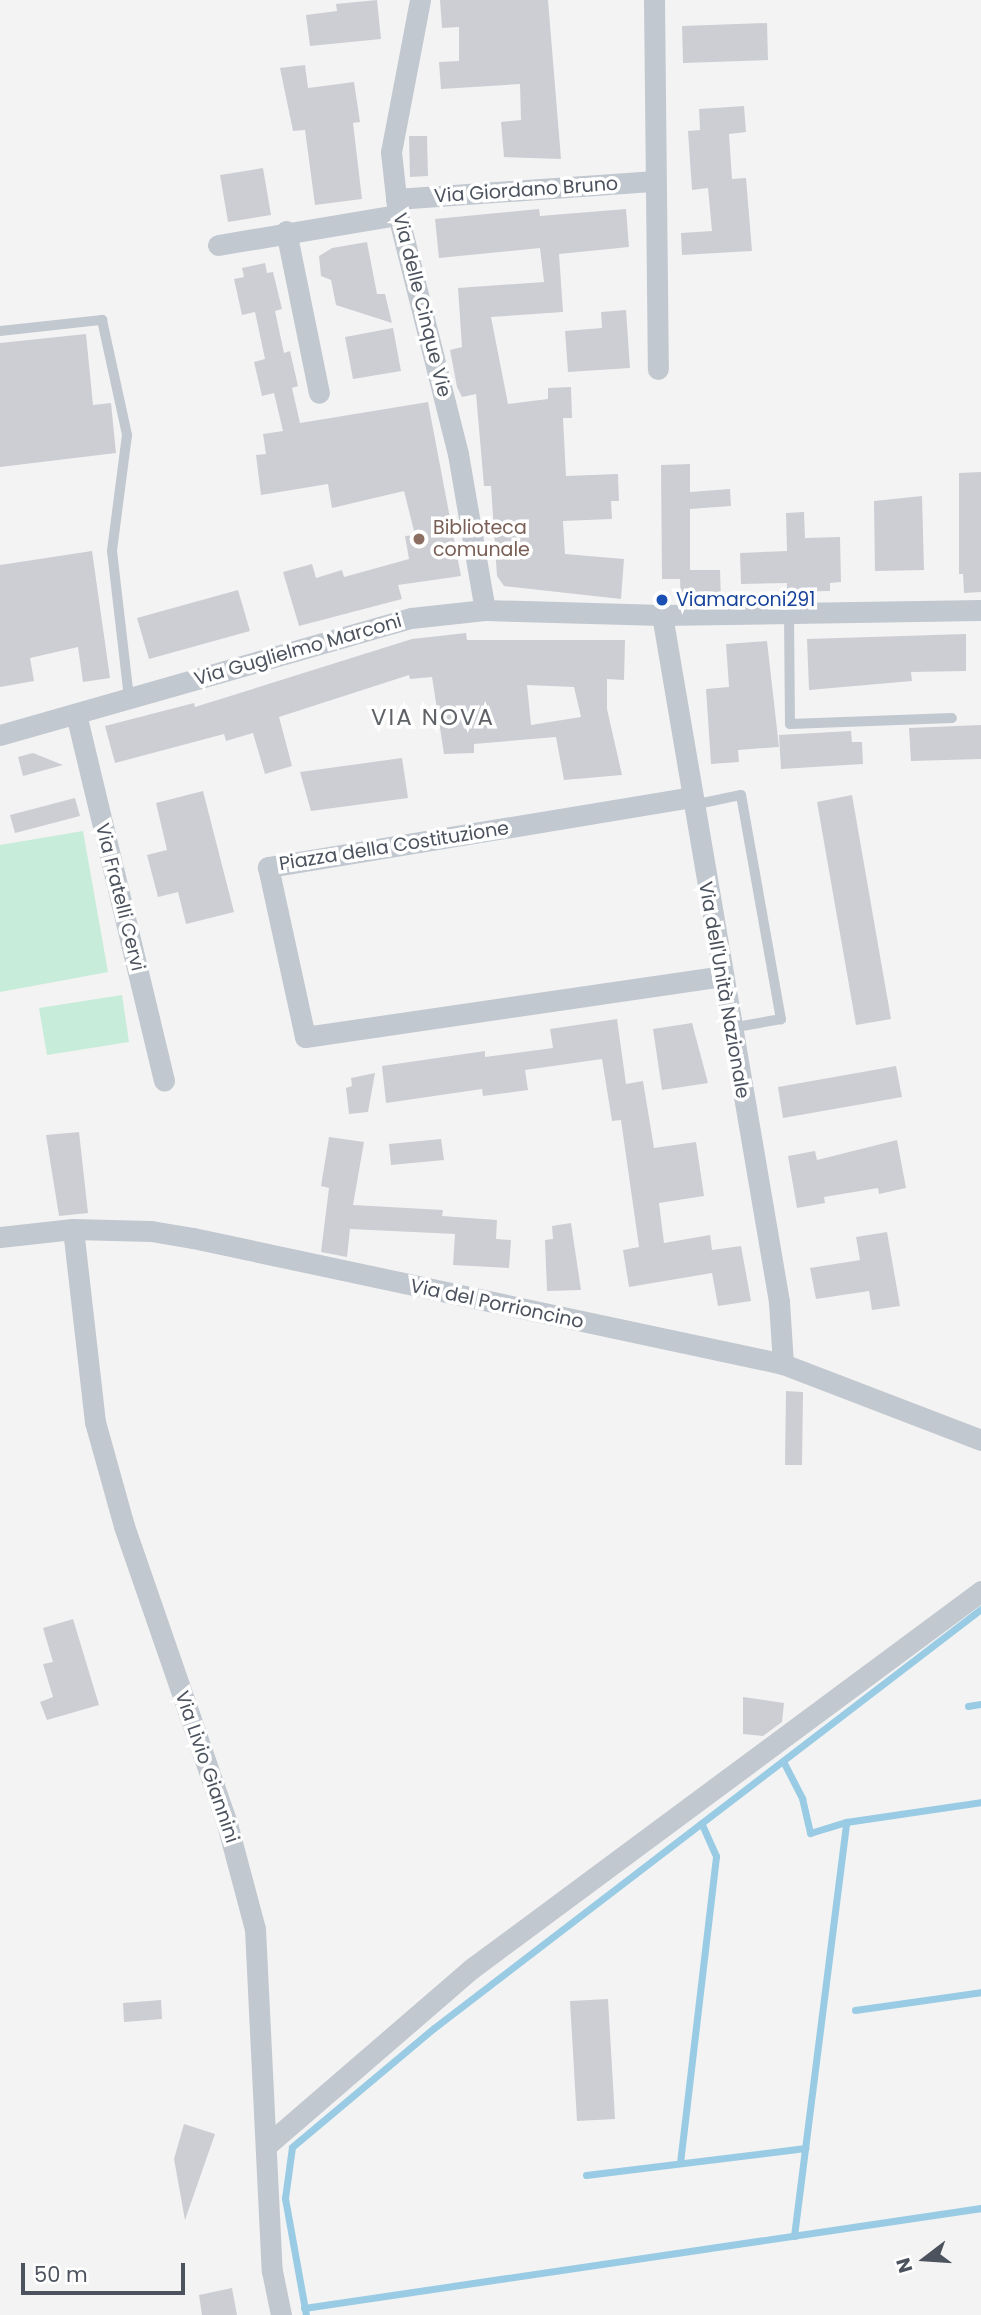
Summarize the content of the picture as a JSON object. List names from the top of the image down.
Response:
{
  "streets": {
    "street": [
      "Via Giordano Bruno",
      "Via delle Cinque Vie",
      "Via Guglielmo Marconi",
      "Piazza della Costituzione",
      "Via Fratelli Cervi",
      "Via dell'Unità Nazionale",
      "Via del Porrioncino",
      "Via Livio Giannini"
    ]
  },
  "crossings": [
    ["Via Giordano Bruno", "Via delle Cinque Vie"],
    ["Via delle Cinque Vie", "Via Guglielmo Marconi"],
    ["Via Guglielmo Marconi", "Via Fratelli Cervi"],
    ["Via Guglielmo Marconi", "Via dell'Unità Nazionale"],
    ["Piazza della Costituzione", "Via dell'Unità Nazionale"],
    ["Via dell'Unità Nazionale", "Via del Porrioncino"],
    ["Via del Porrioncino", "Via Livio Giannini"]
  ],
  "districts": ["VIA NOVA"],
  "places": ["Biblioteca comunale", "Viamarconi291"],
  "scale_bar": "50 m",
  "north": "left"
}
